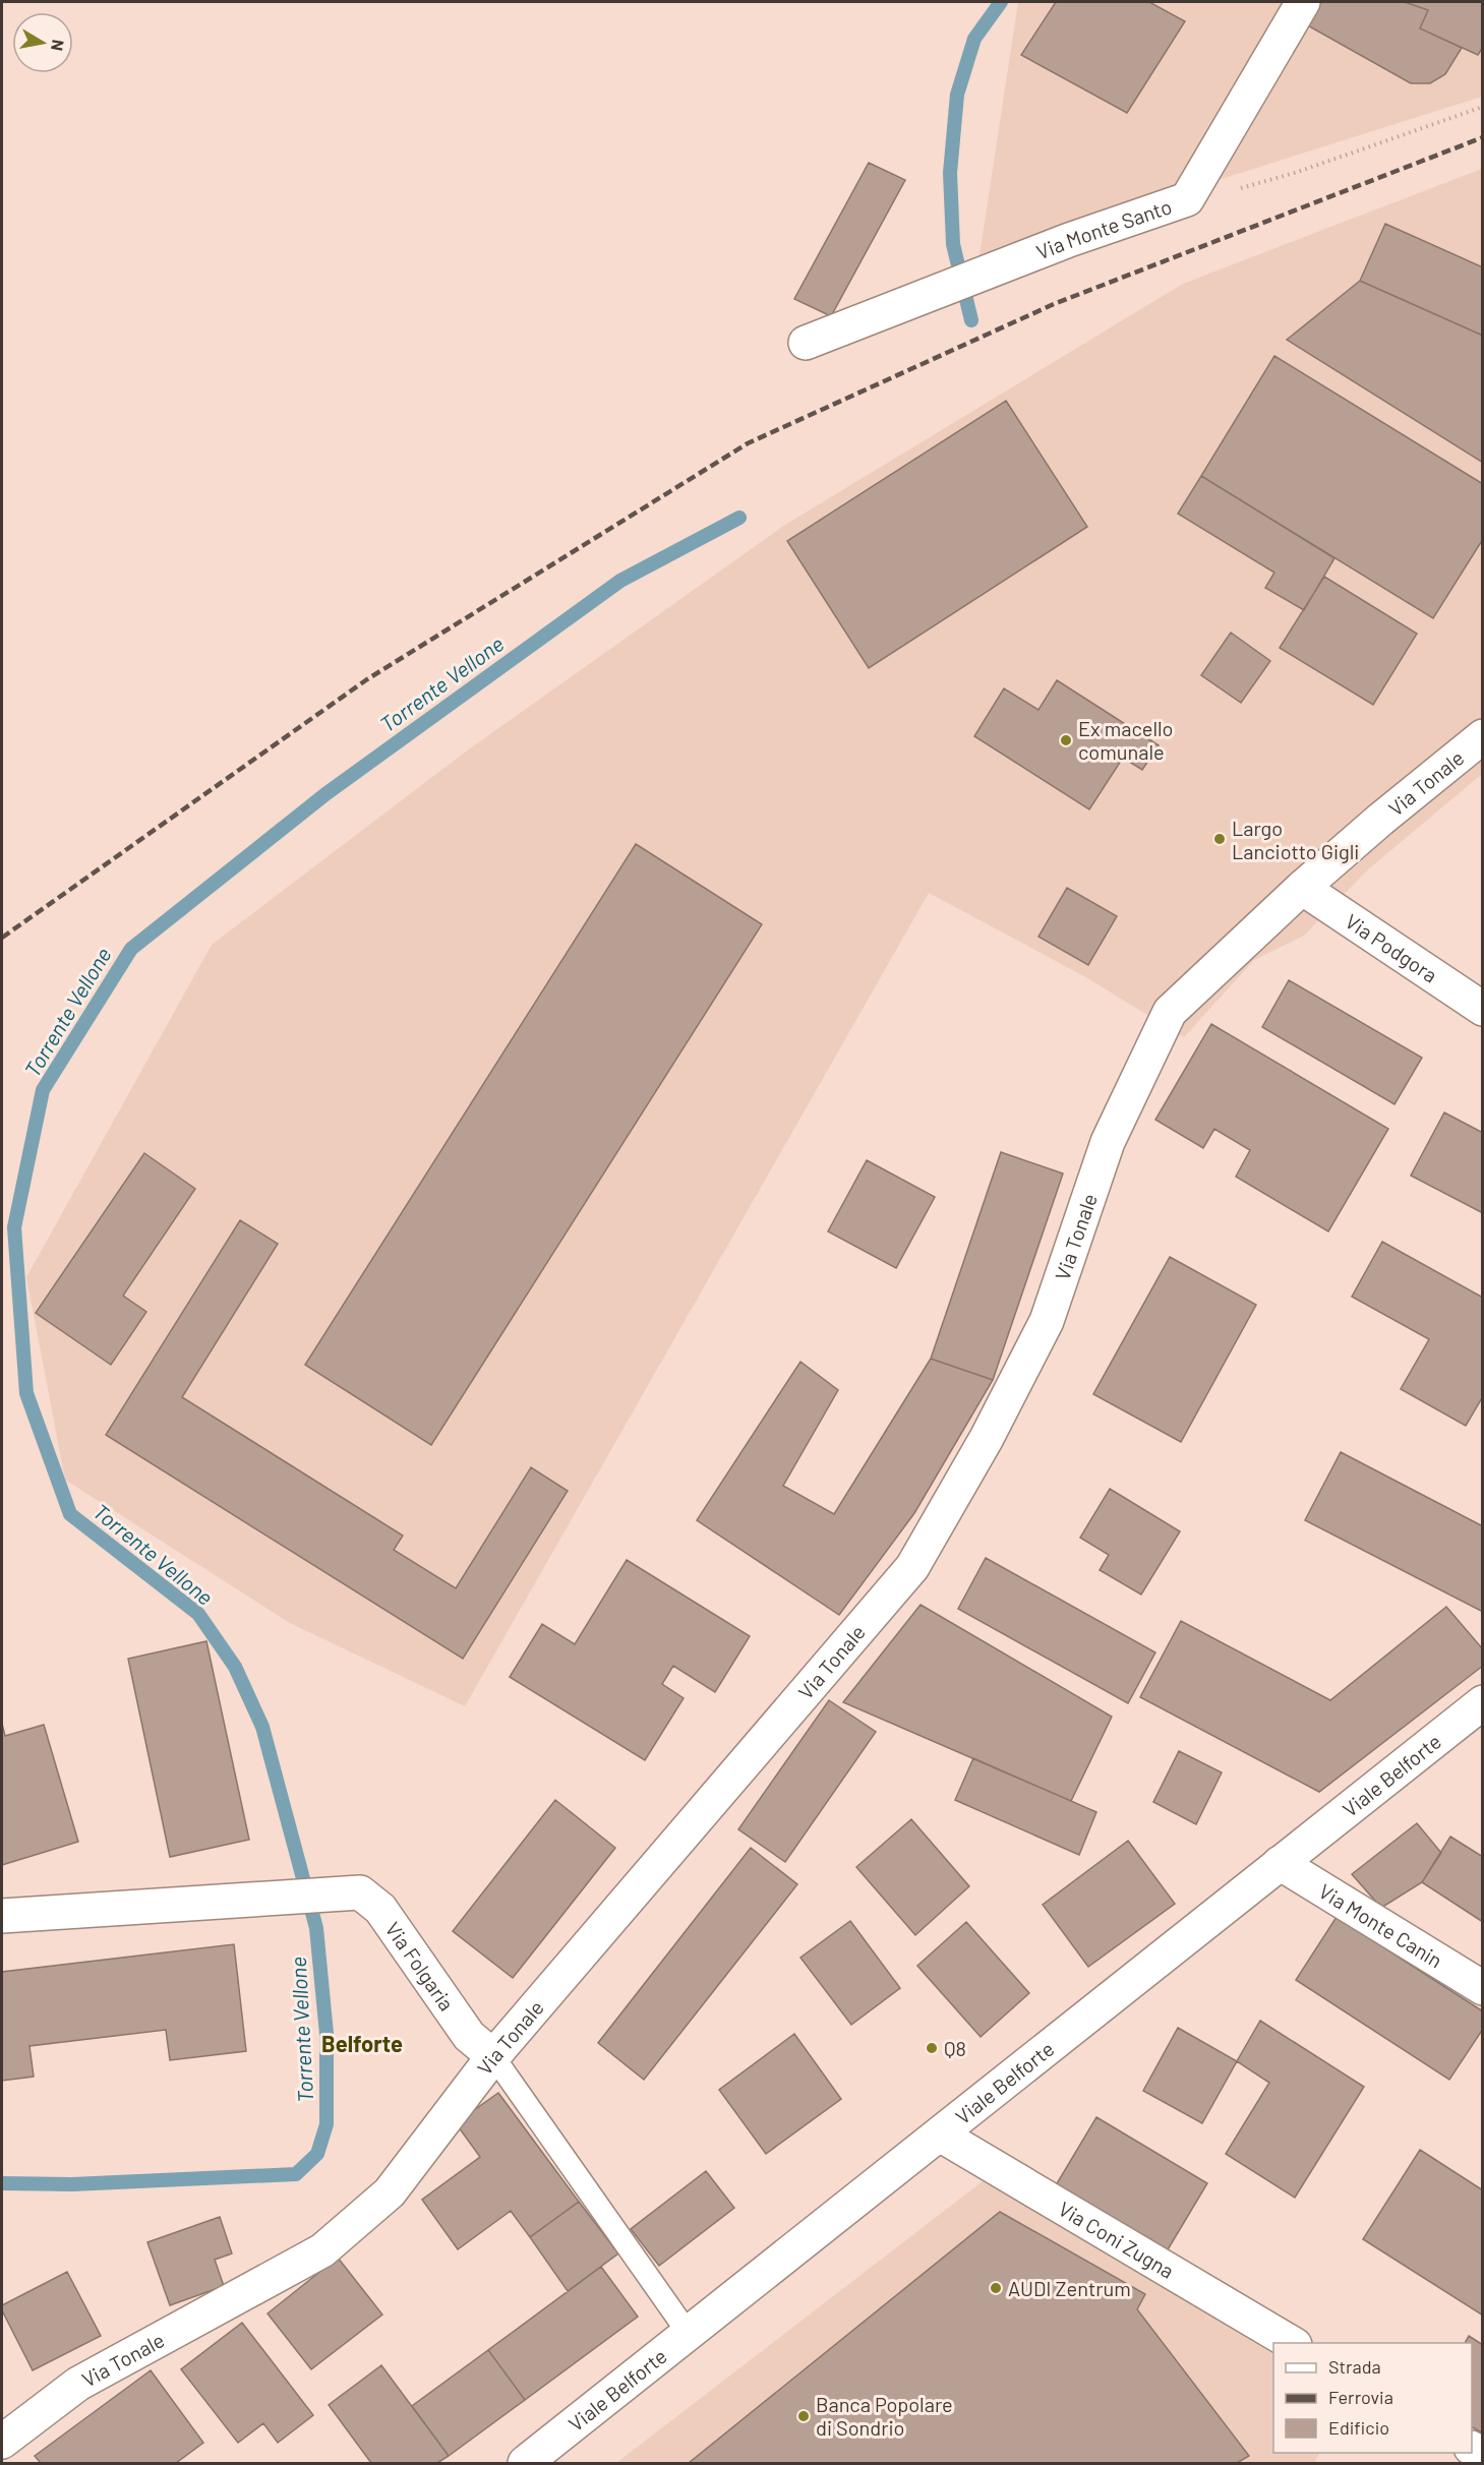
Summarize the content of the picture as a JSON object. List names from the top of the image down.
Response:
{
  "streets": {
    "street": [
      "Via Monte Santo",
      "Via Tonale",
      "Via Podgora",
      "Viale Belforte",
      "Via Monte Canin",
      "Via Folgaria",
      "Via Coni Zugna"
    ]
  },
  "crossings": [
    ["Via Tonale", "Via Podgora"],
    ["Via Tonale", "Via Folgaria"],
    ["Viale Belforte", "Via Monte Canin"],
    ["Viale Belforte", "Via Folgaria"],
    ["Viale Belforte", "Via Coni Zugna"]
  ],
  "districts": ["Belforte"],
  "water": ["Torrente Vellone"],
  "places": [
    "Ex macello comunale",
    "Largo Lanciotto Gigli",
    "Q8",
    "AUDI Zentrum",
    "Banca Popolare di Sondrio"
  ],
  "legend": ["Strada", "Ferrovia", "Edificio"],
  "north": "right"
}
